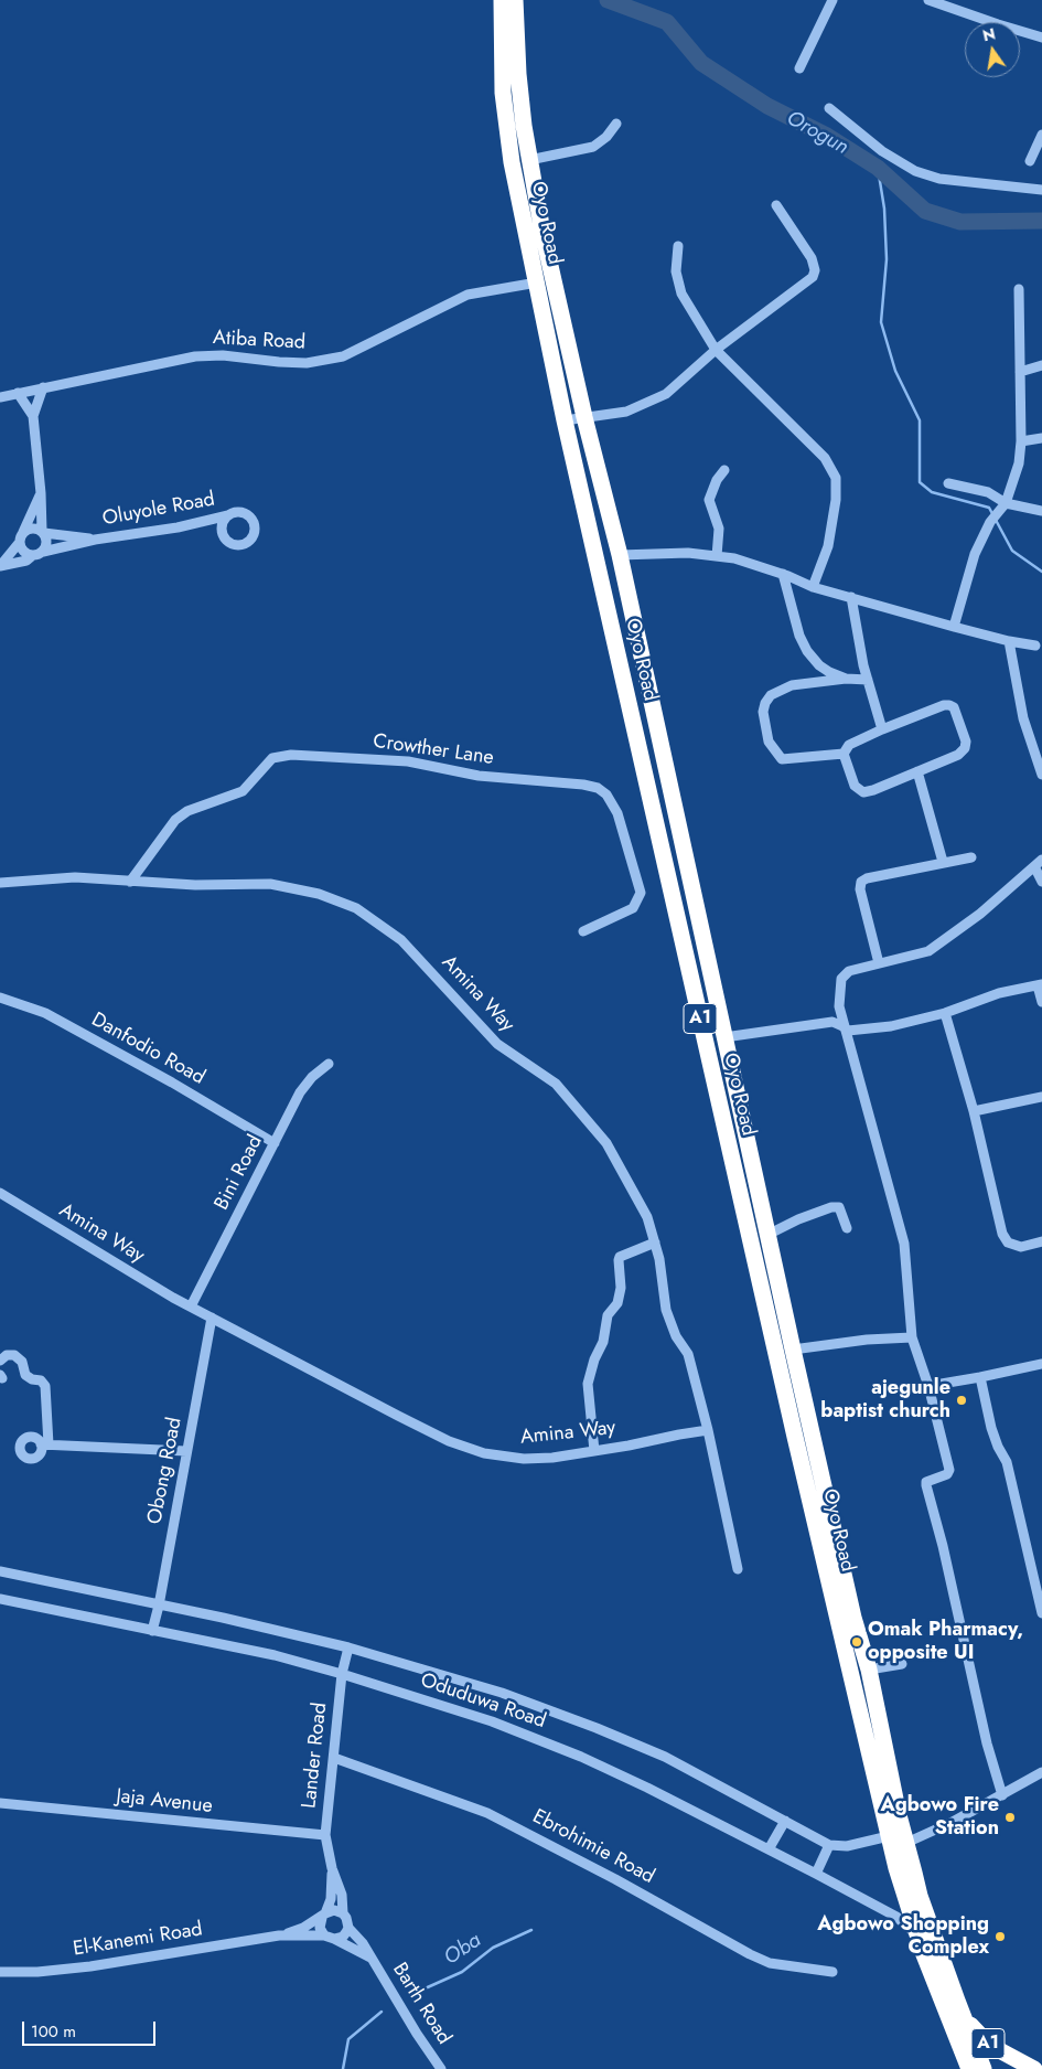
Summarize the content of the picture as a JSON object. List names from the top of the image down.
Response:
{
  "streets": {
    "highway": ["Oyo Road", "A1"],
    "street": [
      "Atiba Road",
      "Oluyole Road",
      "Crowther Lane",
      "Amina Way",
      "Danfodio Road",
      "Bini Road",
      "Obong Road",
      "Oduduwa Road",
      "Lander Road",
      "Jaja Avenue",
      "Ebrohimie Road",
      "El-Kanemi Road",
      "Barth Road"
    ]
  },
  "crossings": [
    ["Oyo Road", "Atiba Road"],
    ["Oyo Road", "A1"],
    ["Oyo Road", "Oduduwa Road"],
    ["Crowther Lane", "Amina Way"],
    ["Amina Way", "Bini Road"],
    ["Amina Way", "Obong Road"],
    ["Danfodio Road", "Bini Road"],
    ["Obong Road", "Oduduwa Road"],
    ["Oduduwa Road", "Lander Road"],
    ["Lander Road", "Jaja Avenue"],
    ["Lander Road", "Ebrohimie Road"],
    ["Lander Road", "El-Kanemi Road"],
    ["Lander Road", "Barth Road"],
    ["El-Kanemi Road", "Barth Road"]
  ],
  "water": ["Orogun", "Oba"],
  "places": [
    "ajegunle baptist church",
    "Omak Pharmacy, opposite UI",
    "Agbowo Fire Station",
    "Agbowo Shopping Complex"
  ],
  "scale_bar": "100 m",
  "north": "top"
}
